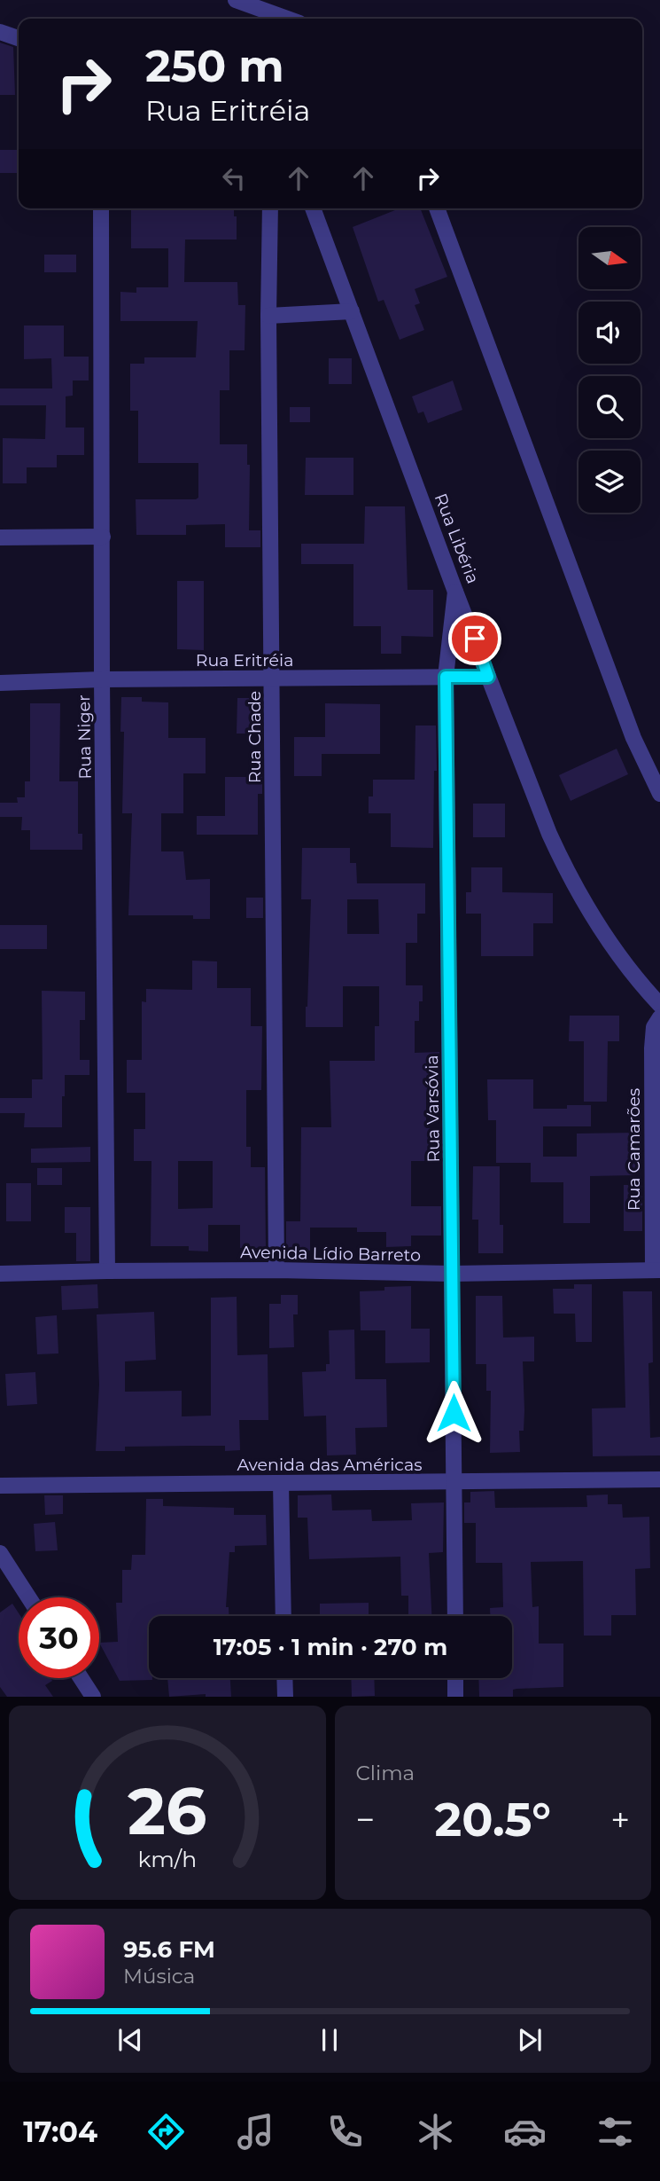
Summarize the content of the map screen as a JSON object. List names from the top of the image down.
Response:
{
  "streets": {
    "street": [
      "Rua Libéria",
      "Rua Eritréia",
      "Rua Niger",
      "Rua Chade",
      "Rua Varsóvia",
      "Rua Camarões",
      "Avenida Lídio Barreto",
      "Avenida das Américas"
    ]
  },
  "crossings": [
    ["Rua Libéria", "Rua Eritréia"],
    ["Rua Libéria", "Rua Varsóvia"],
    ["Rua Eritréia", "Rua Niger"],
    ["Rua Eritréia", "Rua Chade"],
    ["Rua Eritréia", "Rua Varsóvia"],
    ["Rua Niger", "Avenida Lídio Barreto"],
    ["Rua Chade", "Avenida Lídio Barreto"],
    ["Rua Varsóvia", "Avenida Lídio Barreto"],
    ["Rua Varsóvia", "Avenida das Américas"],
    ["Rua Camarões", "Avenida Lídio Barreto"]
  ],
  "north": "right",
  "page": {
    "turn": ["250 m", "Rua Eritréia"],
    "limit": "30",
    "trip": "17:05 · 1 min · 270 m",
    "tile": "Clima",
    "heat": ["−", "20.5°", "+"],
    "song": ["95.6 FM", "Música"],
    "tabs": "17:04",
    "gauge": ["26", "km/h"]
  }
}
